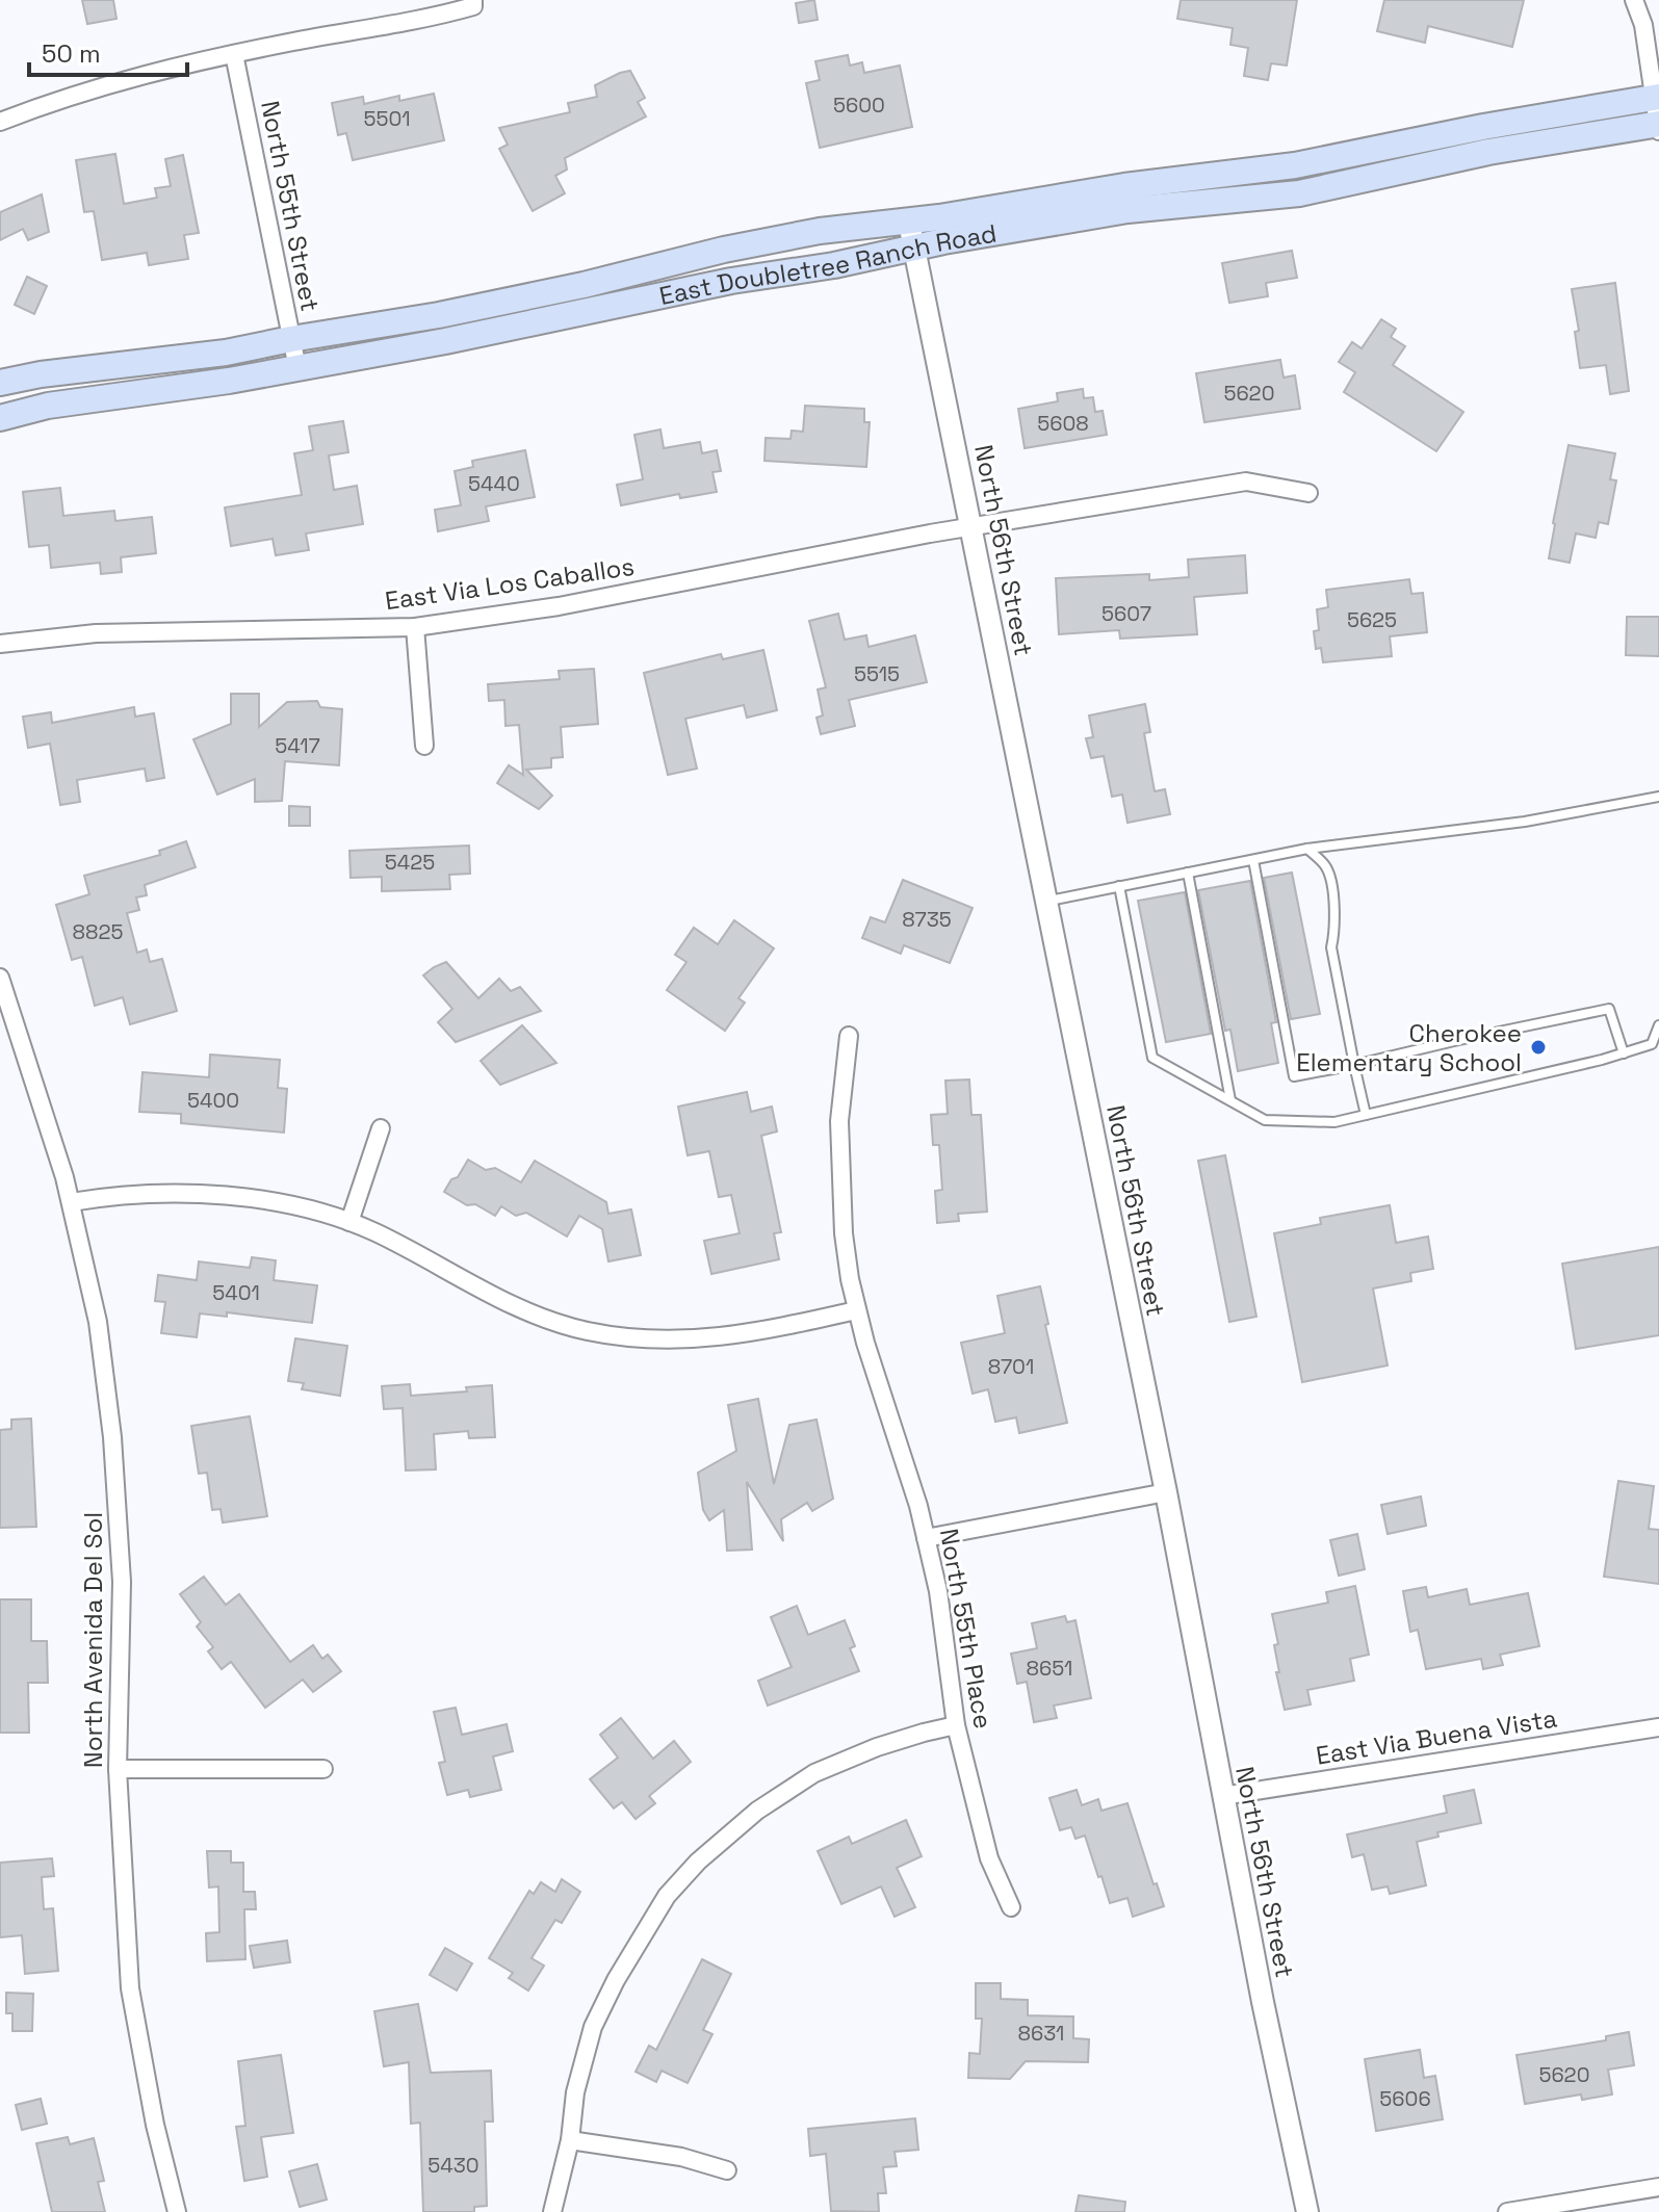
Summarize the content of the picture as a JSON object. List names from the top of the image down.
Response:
{
  "streets": {
    "main road": ["East Doubletree Ranch Road"],
    "street": [
      "North 55th Street",
      "North 56th Street",
      "East Via Los Caballos",
      "North 55th Place",
      "North Avenida Del Sol",
      "East Via Buena Vista"
    ]
  },
  "crossings": [
    ["North 55th Street", "East Doubletree Ranch Road"],
    ["East Doubletree Ranch Road", "North 56th Street"],
    ["North 56th Street", "East Via Los Caballos"],
    ["North 56th Street", "East Via Buena Vista"]
  ],
  "places": ["Cherokee Elementary School"],
  "house_numbers": [
    "5600",
    "5501",
    "5620",
    "5608",
    "5440",
    "5607",
    "5625",
    "5515",
    "5417",
    "5425",
    "8735",
    "8825",
    "5400",
    "5401",
    "8701",
    "8651",
    "8631",
    "5620",
    "5606",
    "5430"
  ],
  "scale_bar": "50 m"
}
